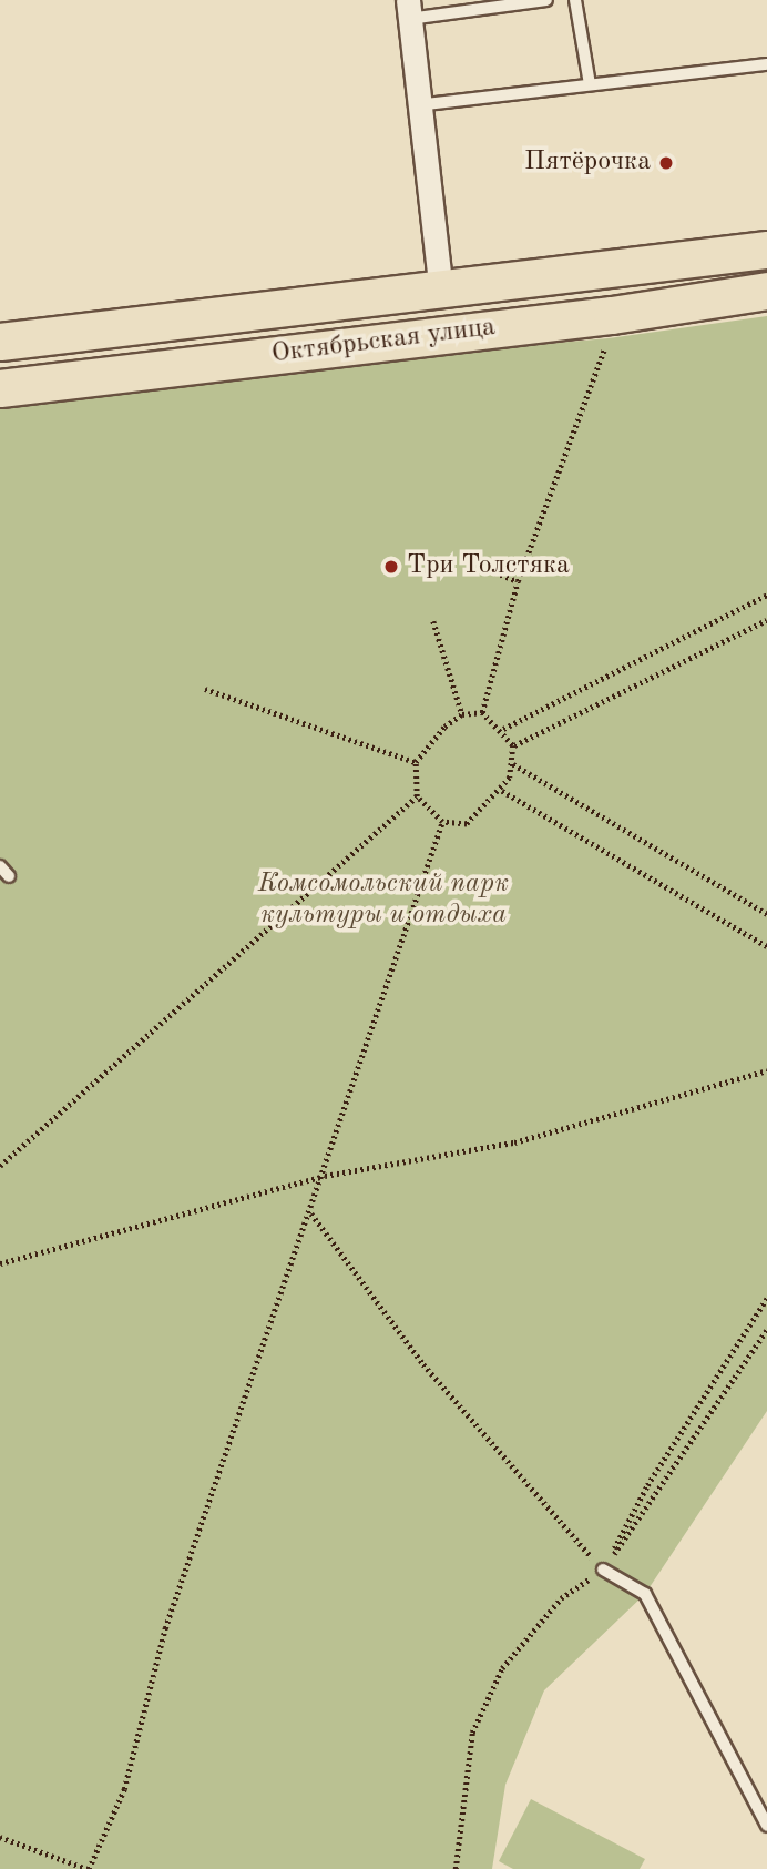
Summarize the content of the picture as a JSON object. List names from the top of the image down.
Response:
{
  "streets": {
    "main road": ["Октябрьская улица"]
  },
  "parks": ["Комсомольский парк культуры и отдыха"],
  "places": ["Пятёрочка", "Три Толстяка"]
}
